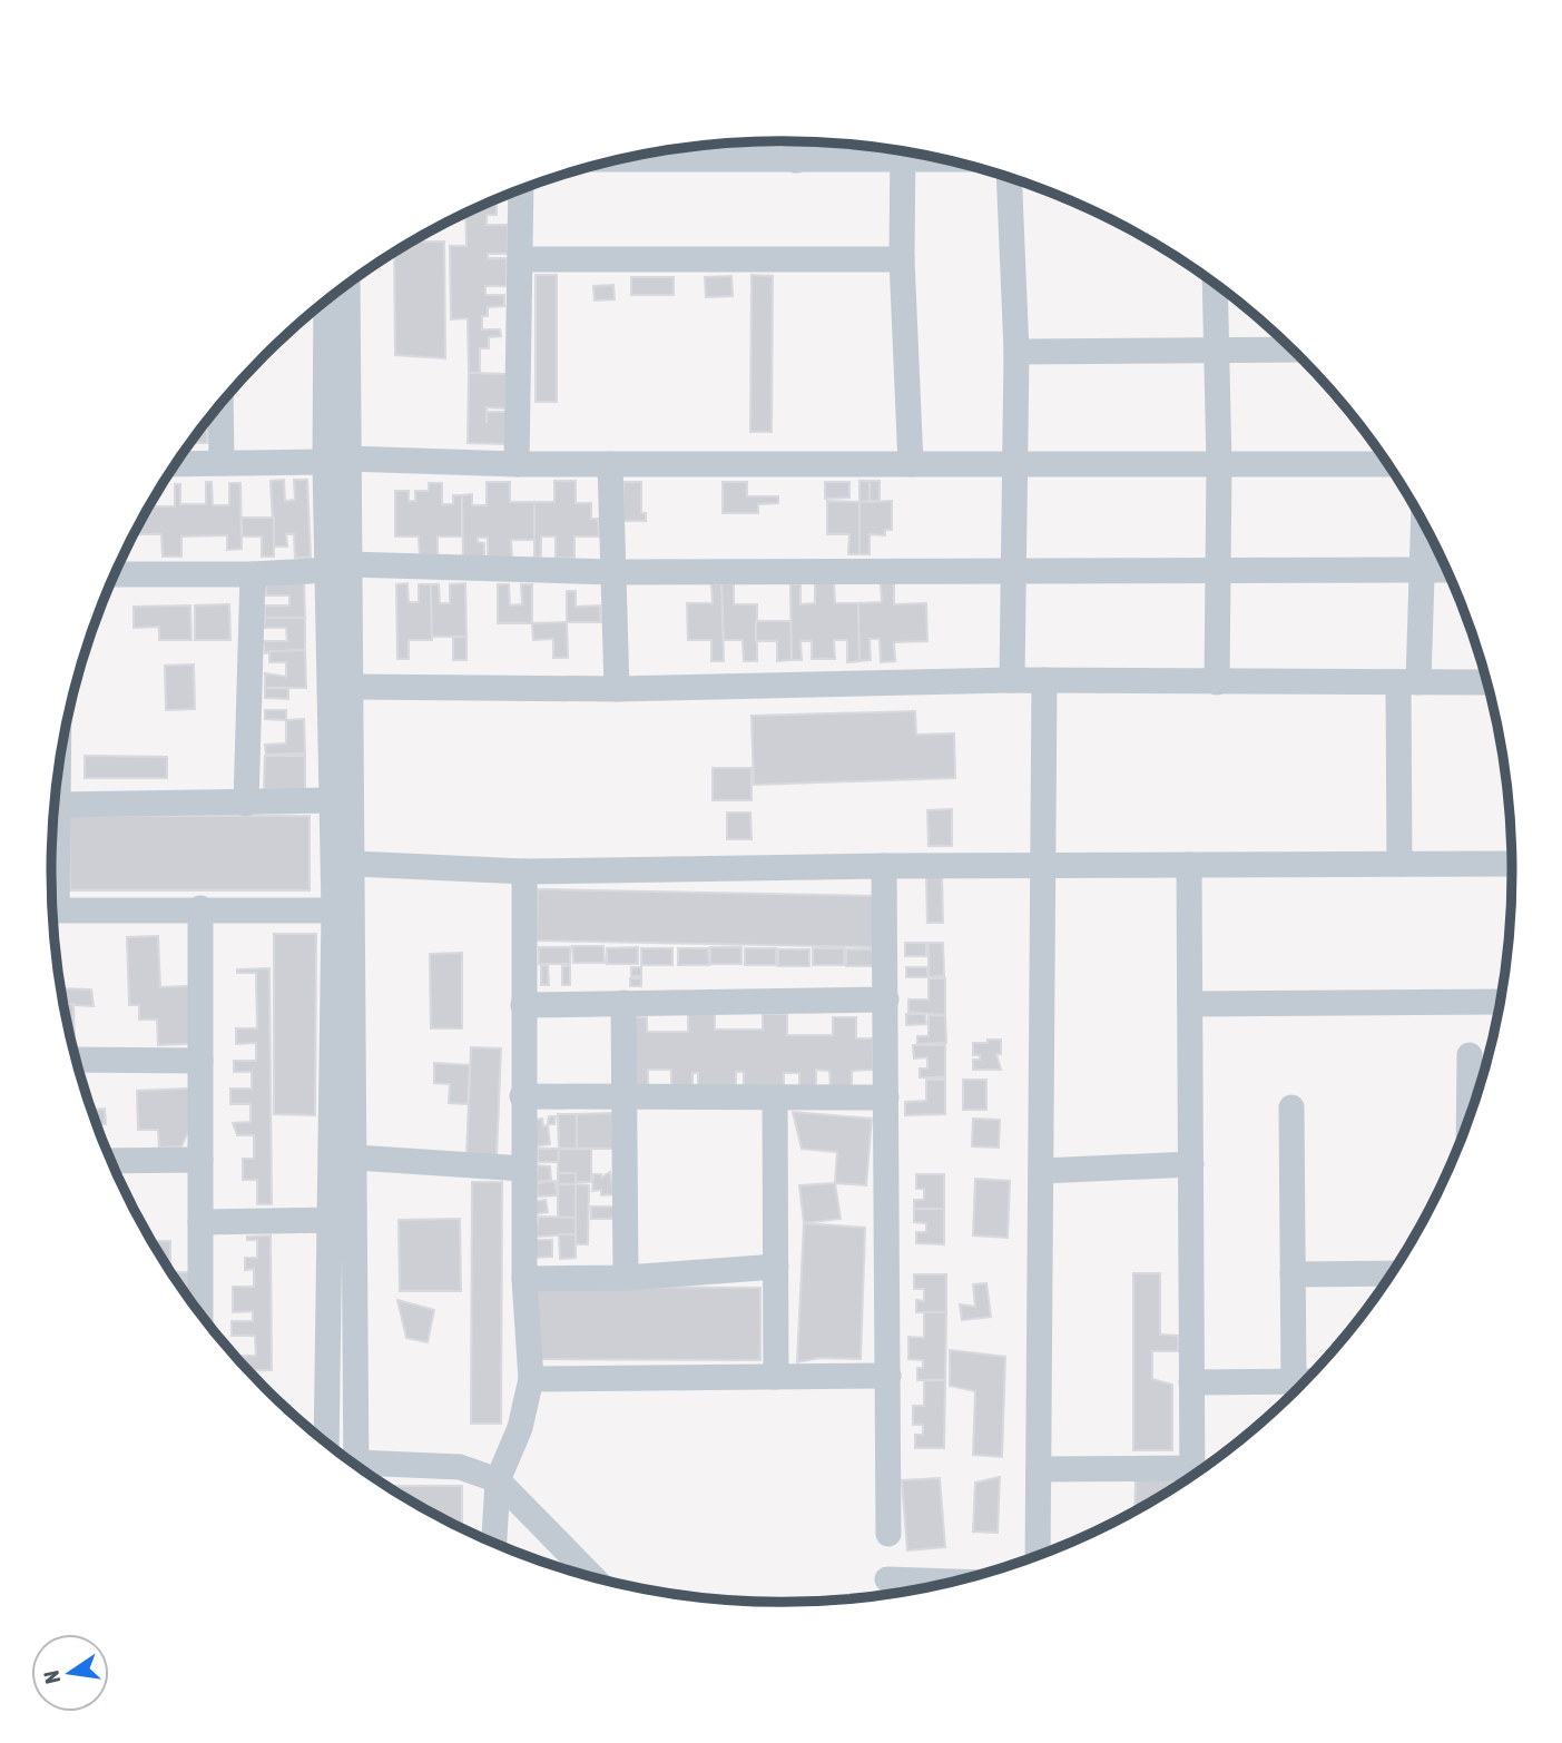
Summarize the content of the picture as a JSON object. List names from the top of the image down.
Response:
{
  "north": "left"
}
